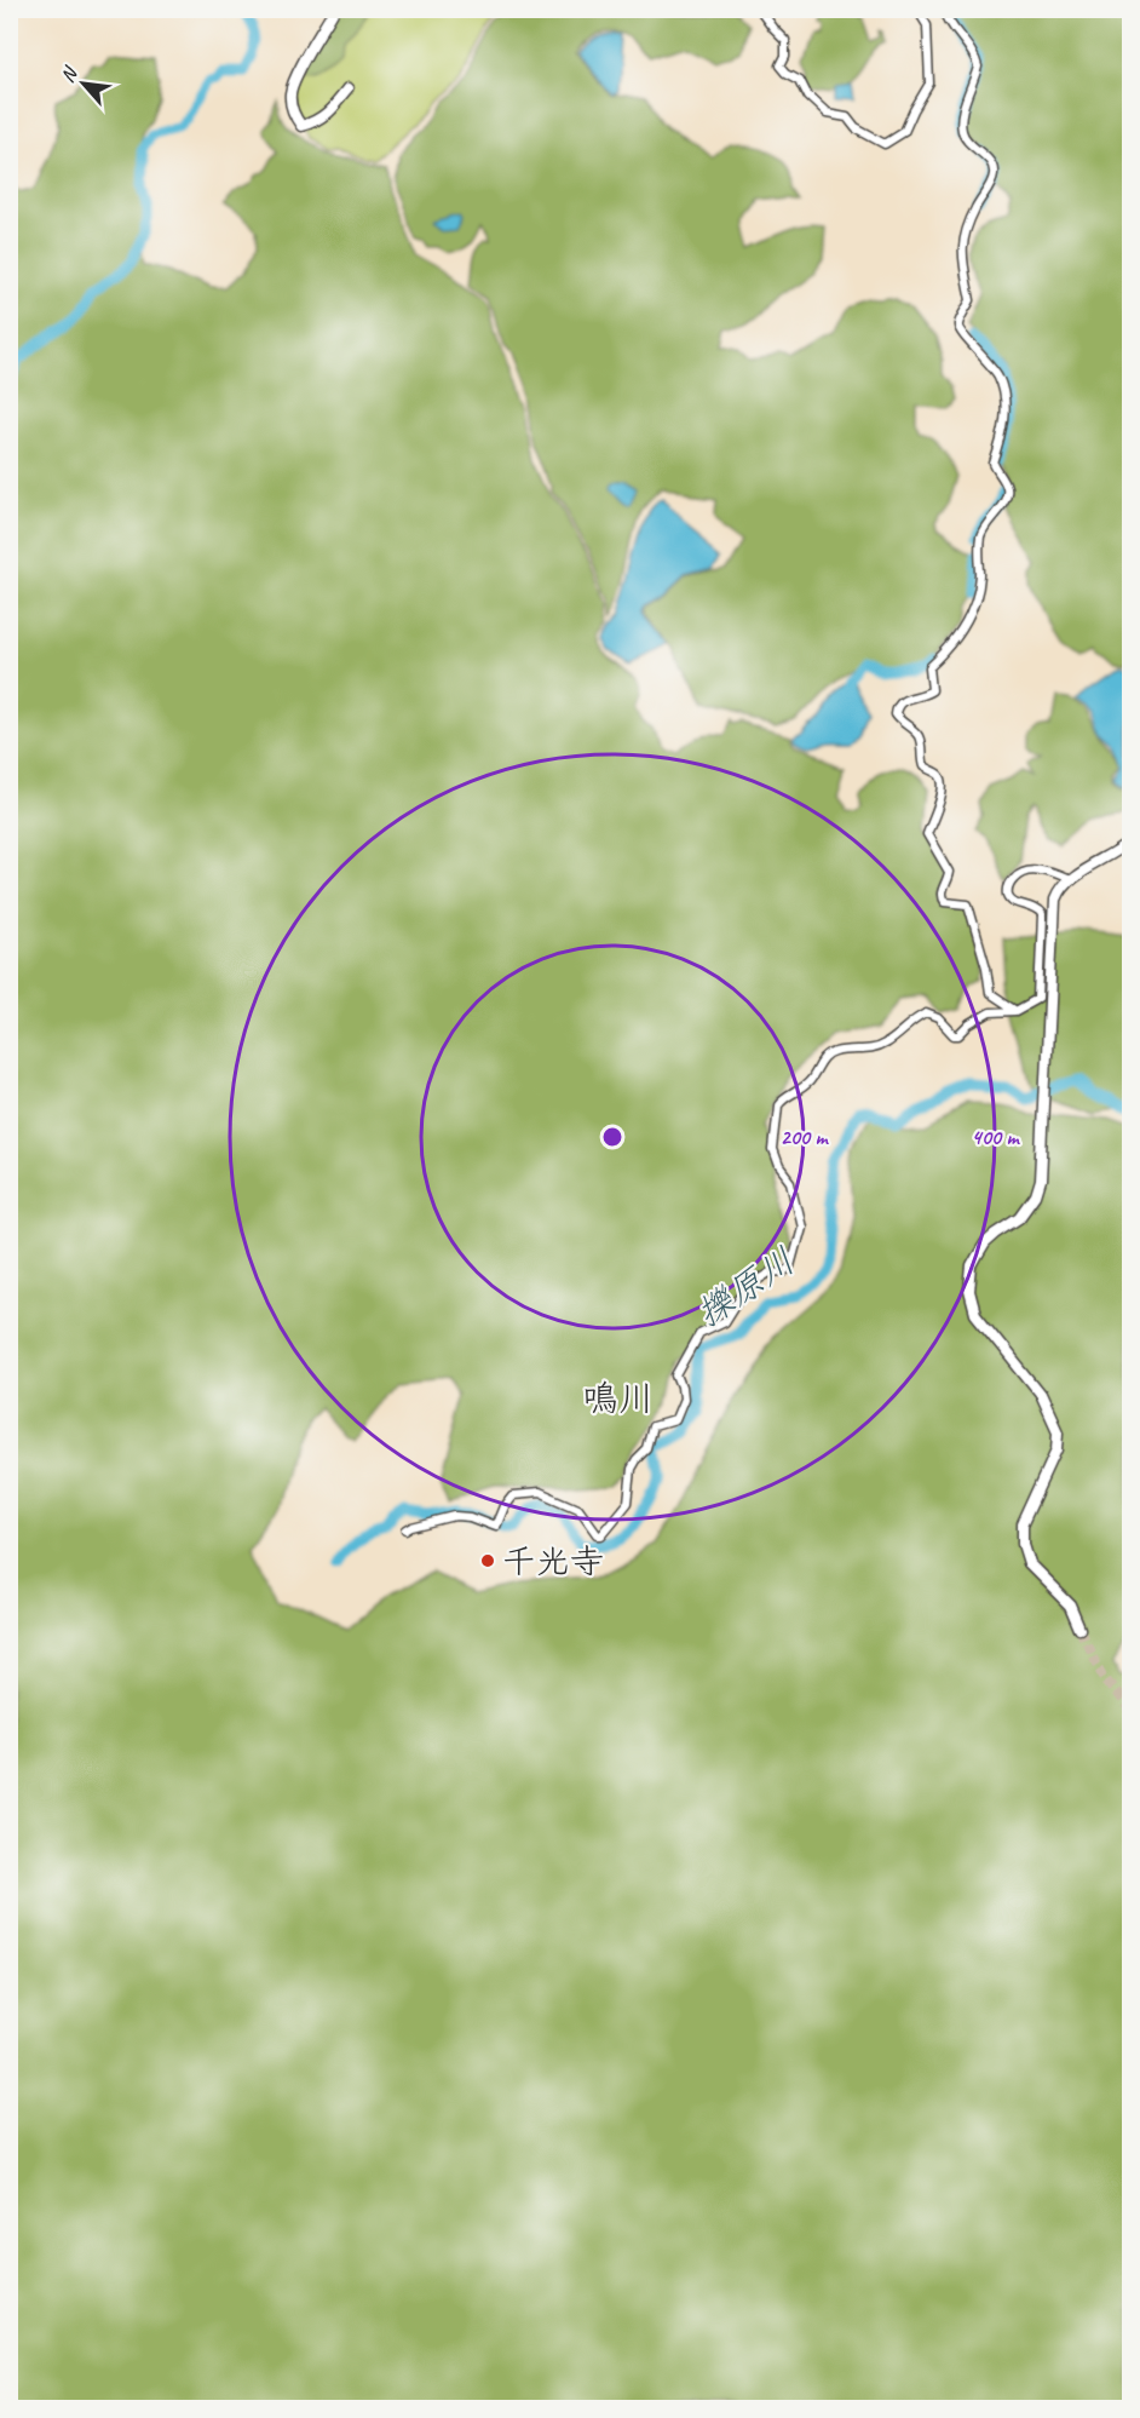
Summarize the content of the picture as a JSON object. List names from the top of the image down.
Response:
{
  "districts": ["鳴川"],
  "water": ["擽原川"],
  "places": ["千光寺"],
  "north": "top left",
  "rings": ["200 m", "400 m"]
}
